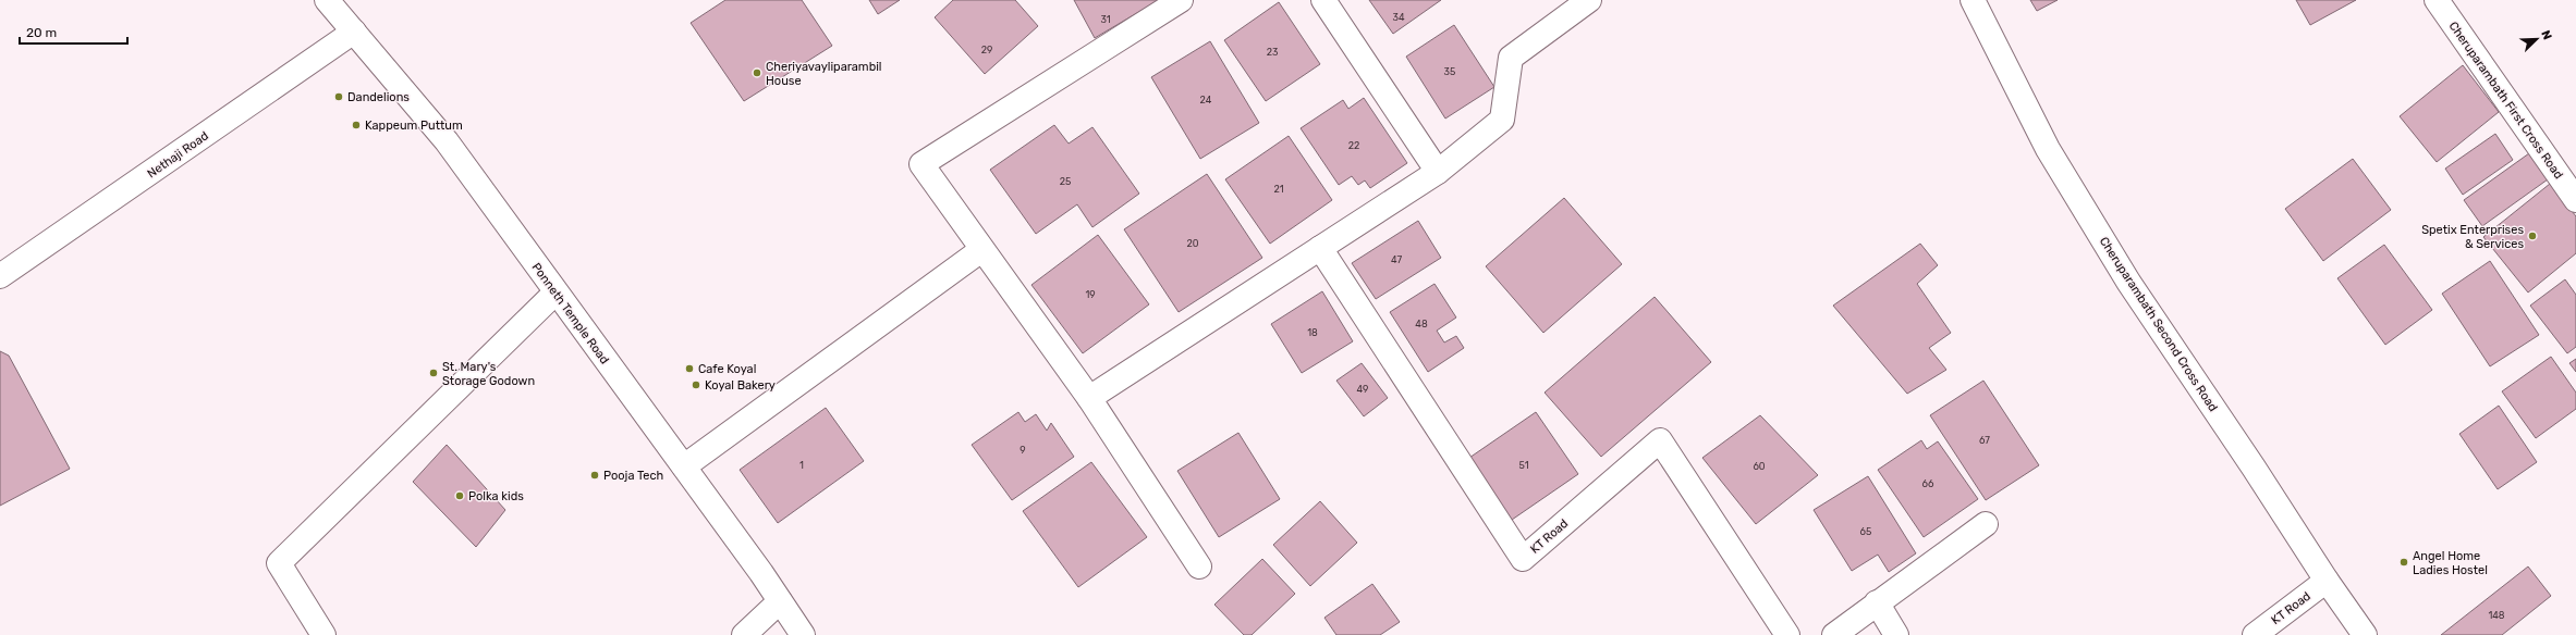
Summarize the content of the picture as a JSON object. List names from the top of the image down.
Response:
{
  "streets": {
    "street": [
      "Cheruparambath First Cross Road",
      "Nethaji Road",
      "Ponneth Temple Road",
      "Cheruparambath Second Cross Road",
      "KT Road"
    ]
  },
  "crossings": [
    ["Nethaji Road", "Ponneth Temple Road"],
    ["Cheruparambath Second Cross Road", "KT Road"]
  ],
  "places": [
    "Cheriyavayliparambil House",
    "Dandelions",
    "Kappeum Puttum",
    "Spetix Enterprises & Services",
    "Cafe Koyal",
    "St. Mary's Storage Godown",
    "Koyal Bakery",
    "Pooja Tech",
    "Polka kids",
    "Angel Home Ladies Hostel"
  ],
  "house_numbers": [
    "34",
    "31",
    "29",
    "23",
    "35",
    "24",
    "22",
    "25",
    "21",
    "20",
    "47",
    "19",
    "48",
    "18",
    "49",
    "67",
    "9",
    "1",
    "51",
    "60",
    "66",
    "65",
    "148"
  ],
  "scale_bar": "20 m",
  "north": "top right"
}
